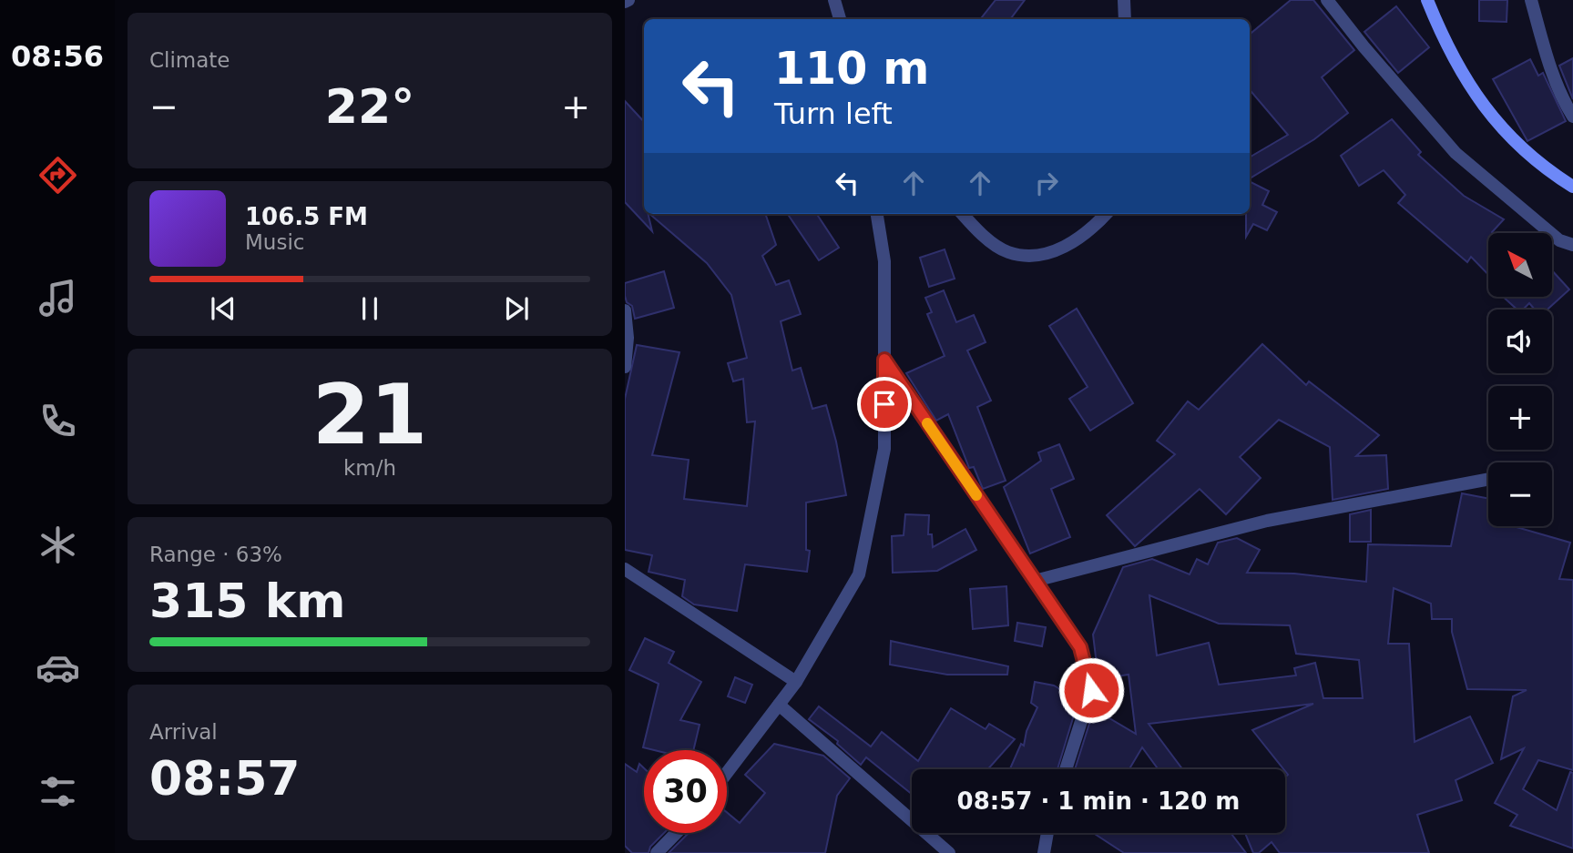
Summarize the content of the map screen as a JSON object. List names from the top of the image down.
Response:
{
  "north": "top left",
  "page": {
    "tabs": "08:56",
    "tile": [
      "Climate",
      ["21", "km/h"],
      ["Range · 63%", "315 km"],
      ["Arrival", "08:57"]
    ],
    "turn": ["110 m", "Turn left"],
    "heat": ["−", "22°", "+"],
    "song": ["106.5 FM", "Music"],
    "map_buttons": ["+", "−"],
    "limit": "30",
    "trip": "08:57 · 1 min · 120 m"
  }
}
